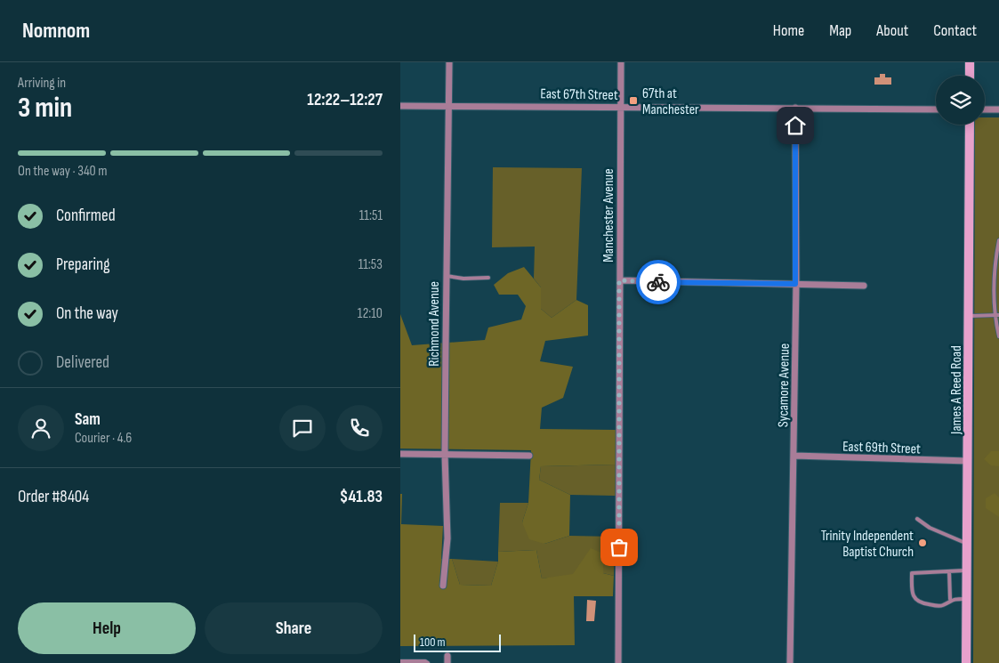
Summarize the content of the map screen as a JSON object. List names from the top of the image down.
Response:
{
  "streets": {
    "street": [
      "East 67th Street",
      "Manchester Avenue",
      "Richmond Avenue",
      "Sycamore Avenue",
      "James A Reed Road",
      "East 69th Street"
    ]
  },
  "crossings": [
    ["East 67th Street", "Manchester Avenue"],
    ["East 67th Street", "Richmond Avenue"],
    ["East 67th Street", "Sycamore Avenue"],
    ["Sycamore Avenue", "East 69th Street"],
    ["James A Reed Road", "East 69th Street"]
  ],
  "places": {
    "transit": ["67th at Manchester"],
    "other": ["Trinity Independent Baptist Church"]
  },
  "scale_bar": "100 m",
  "page": {
    "header": "Nomnom",
    "nav": [
      "Home",
      "Map",
      "About",
      "Contact"
    ],
    "heading": ["3 min", "Arriving in", "12:22–12:27"],
    "panel": [
      "Sam",
      "Courier · 4.6",
      "Order #8404",
      "$41.83"
    ],
    "bar": "On the way · 340 m",
    "list": [
      ["Confirmed", "11:51"],
      ["Preparing", "11:53"],
      ["On the way", "12:10"],
      "Delivered"
    ],
    "buttons": ["Help", "Share"],
    "scale": "100 m"
  }
}
